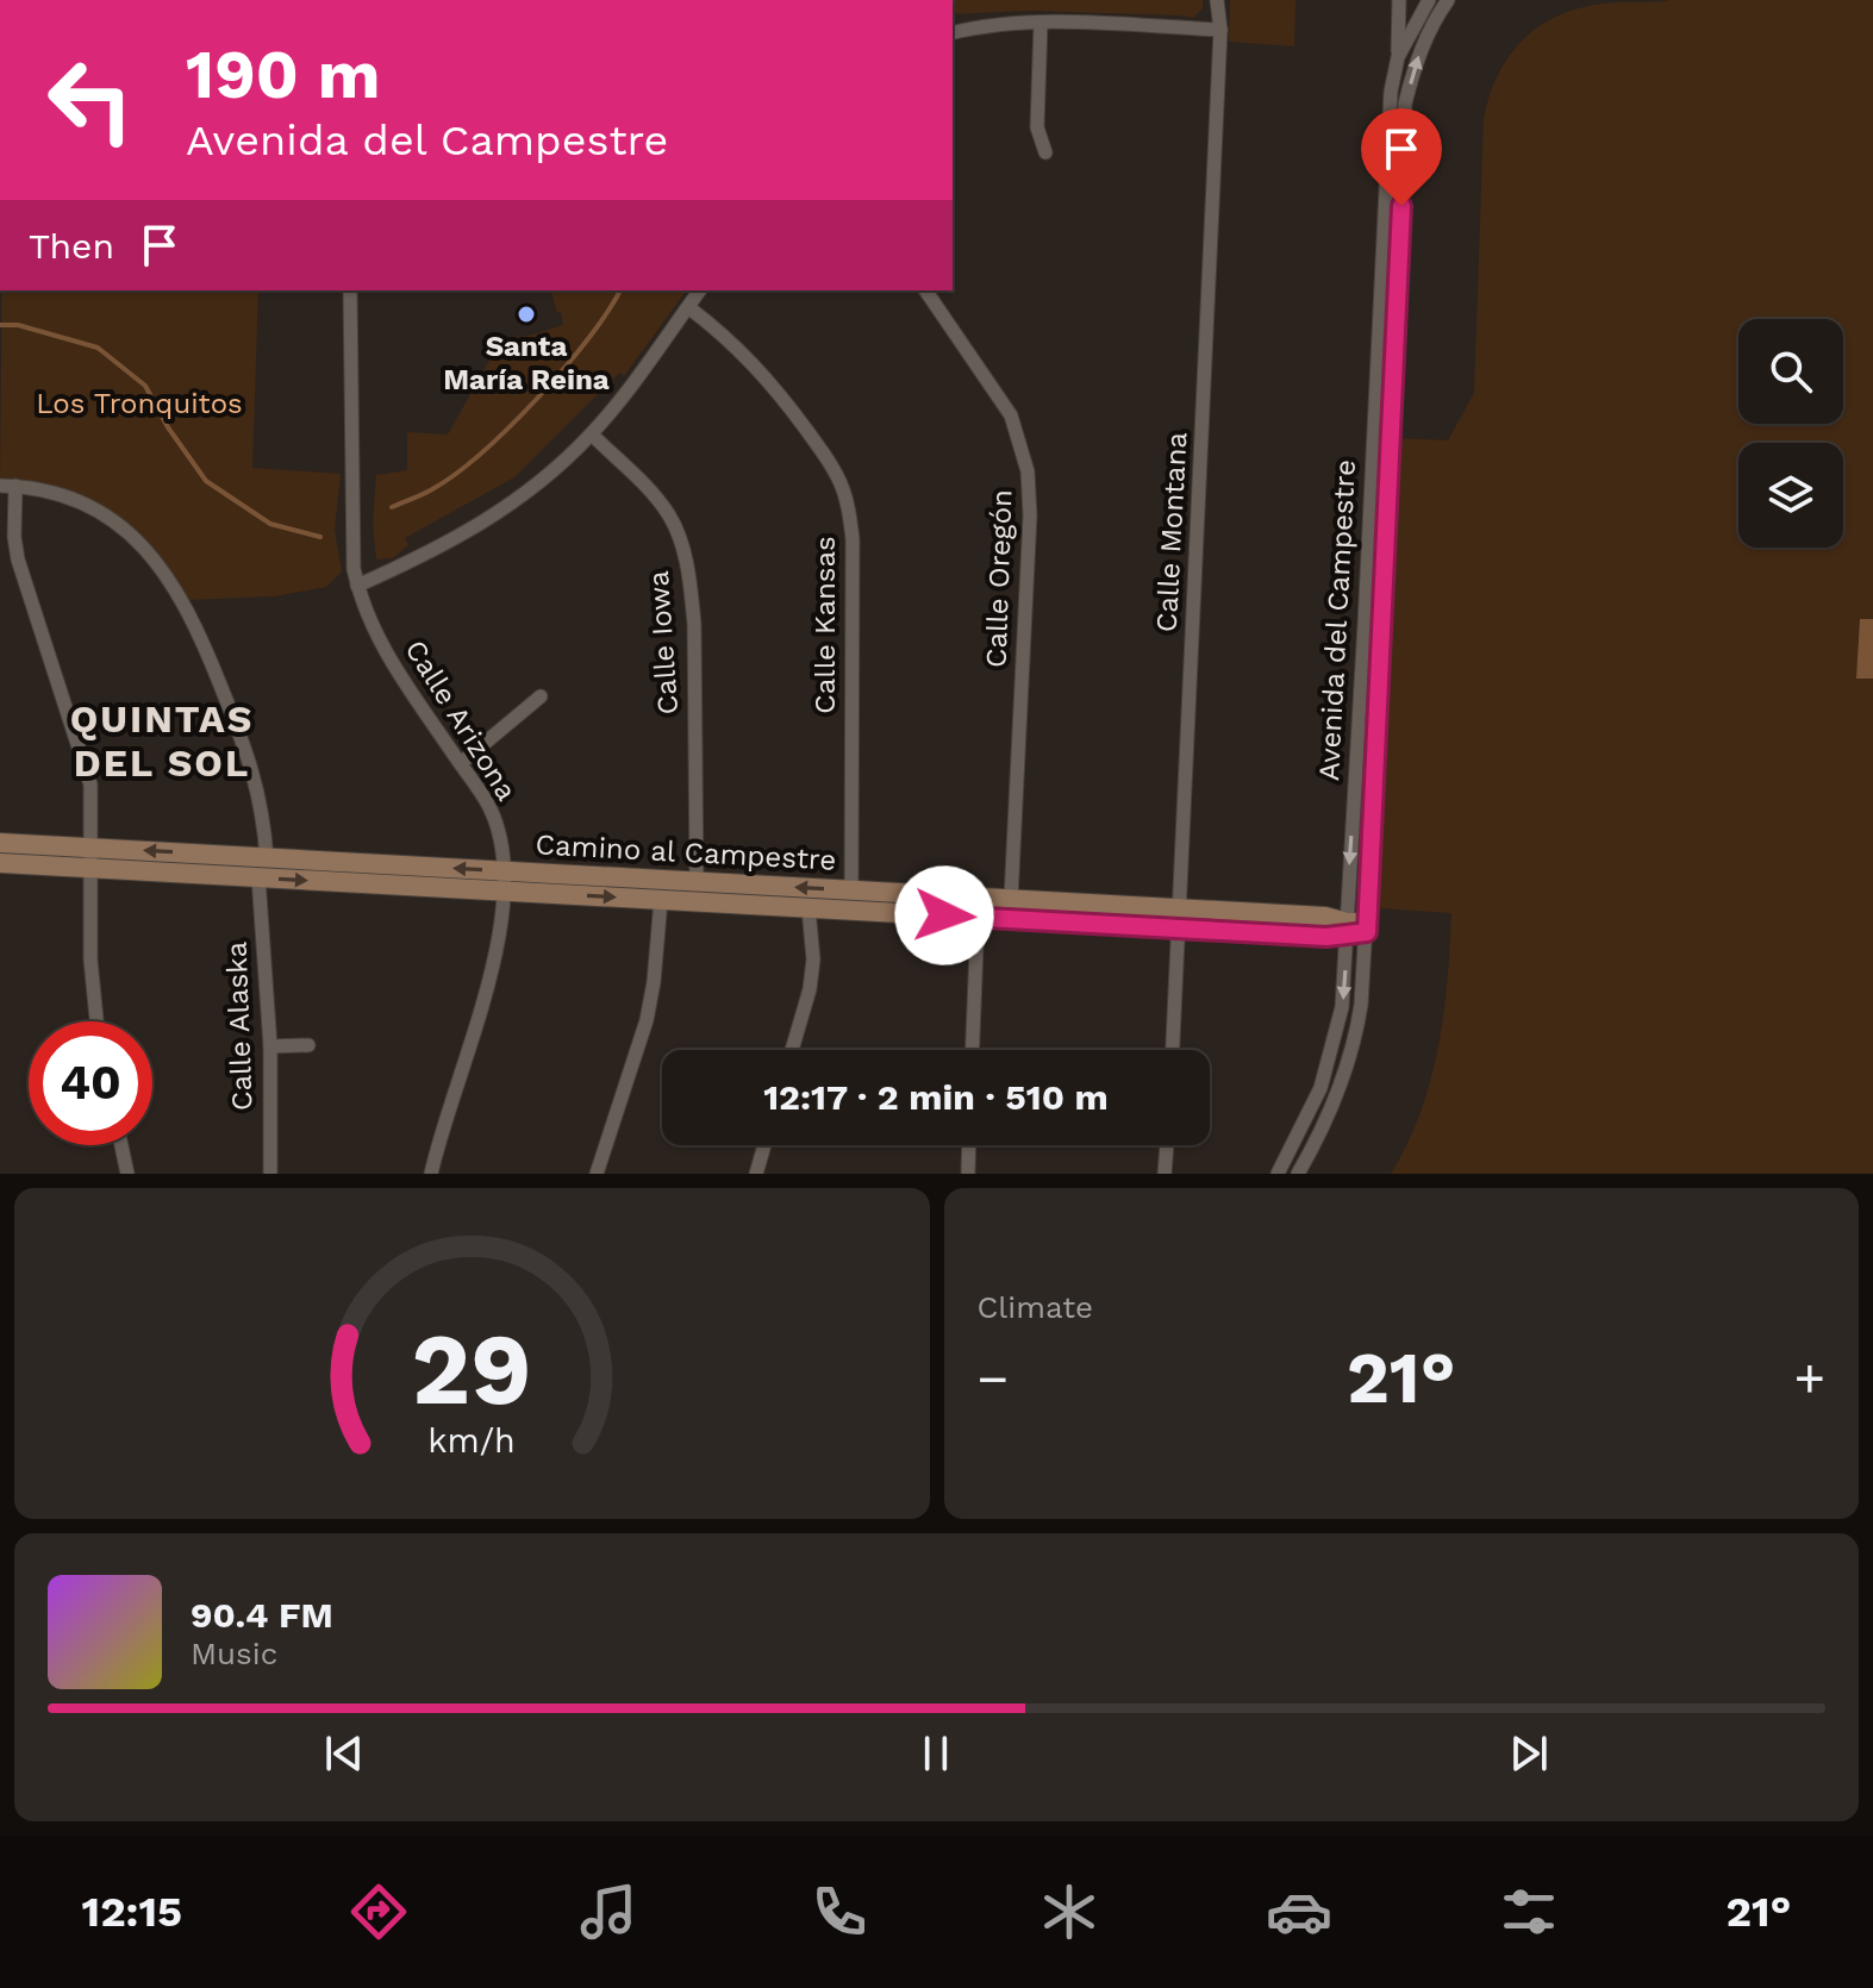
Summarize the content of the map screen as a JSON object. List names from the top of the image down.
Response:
{
  "streets": {
    "street": [
      "Calle Montana",
      "Calle Oregón",
      "Avenida del Campestre",
      "Calle Kansas",
      "Calle Iowa",
      "Calle Arizona",
      "Camino al Campestre",
      "Calle Alaska"
    ]
  },
  "crossings": [
    ["Calle Montana", "Camino al Campestre"],
    ["Calle Oregón", "Camino al Campestre"],
    ["Avenida del Campestre", "Camino al Campestre"],
    ["Calle Kansas", "Camino al Campestre"],
    ["Calle Iowa", "Camino al Campestre"],
    ["Calle Arizona", "Camino al Campestre"],
    ["Camino al Campestre", "Calle Alaska"]
  ],
  "districts": ["QUINTAS DEL SOL"],
  "parks": ["Los Tronquitos"],
  "places": ["Santa María Reina"],
  "page": {
    "turn": ["190 m", "Avenida del Campestre"],
    "then": "Then",
    "limit": "40",
    "trip": "12:17 · 2 min · 510 m",
    "tile": "Climate",
    "heat": ["−", "21°", "+"],
    "song": ["90.4 FM", "Music"],
    "tabs": ["12:15", "21°"],
    "gauge": ["29", "km/h"]
  }
}
